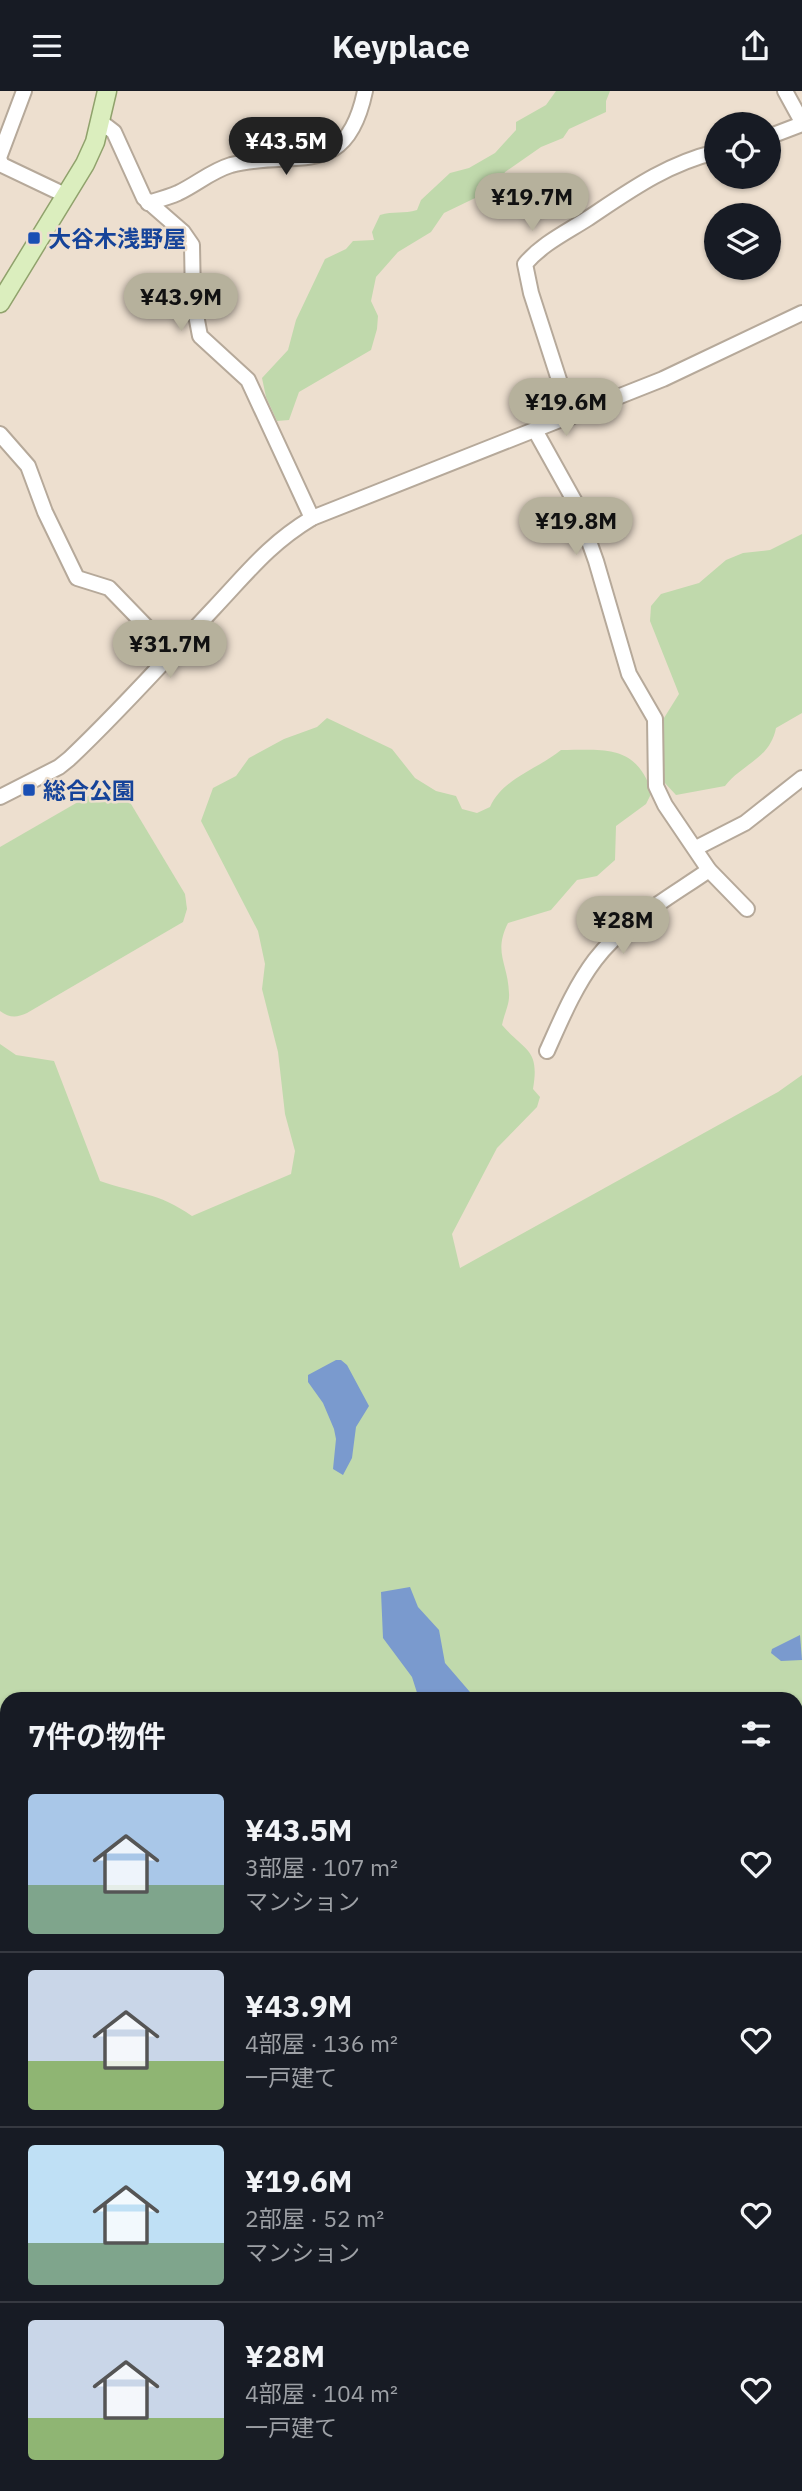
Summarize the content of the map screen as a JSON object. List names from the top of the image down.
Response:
{
  "places": {
    "transit": ["大谷木浅野屋", "総合公園"]
  },
  "page": {
    "header": "Keyplace",
    "price": [
      "¥43.5M",
      "¥19.7M",
      "¥43.9M",
      "¥19.6M",
      "¥19.8M",
      "¥31.7M",
      "¥28M"
    ],
    "heading": "7件の物件",
    "list": [
      {
        "name": "¥43.5M",
        "note": "3部屋 · 107 m² · マンション"
      },
      {
        "name": "¥43.9M",
        "note": "4部屋 · 136 m² · 一戸建て"
      },
      {
        "name": "¥19.6M",
        "note": "2部屋 · 52 m² · マンション"
      },
      {
        "name": "¥28M",
        "note": "4部屋 · 104 m² · 一戸建て"
      }
    ]
  }
}
